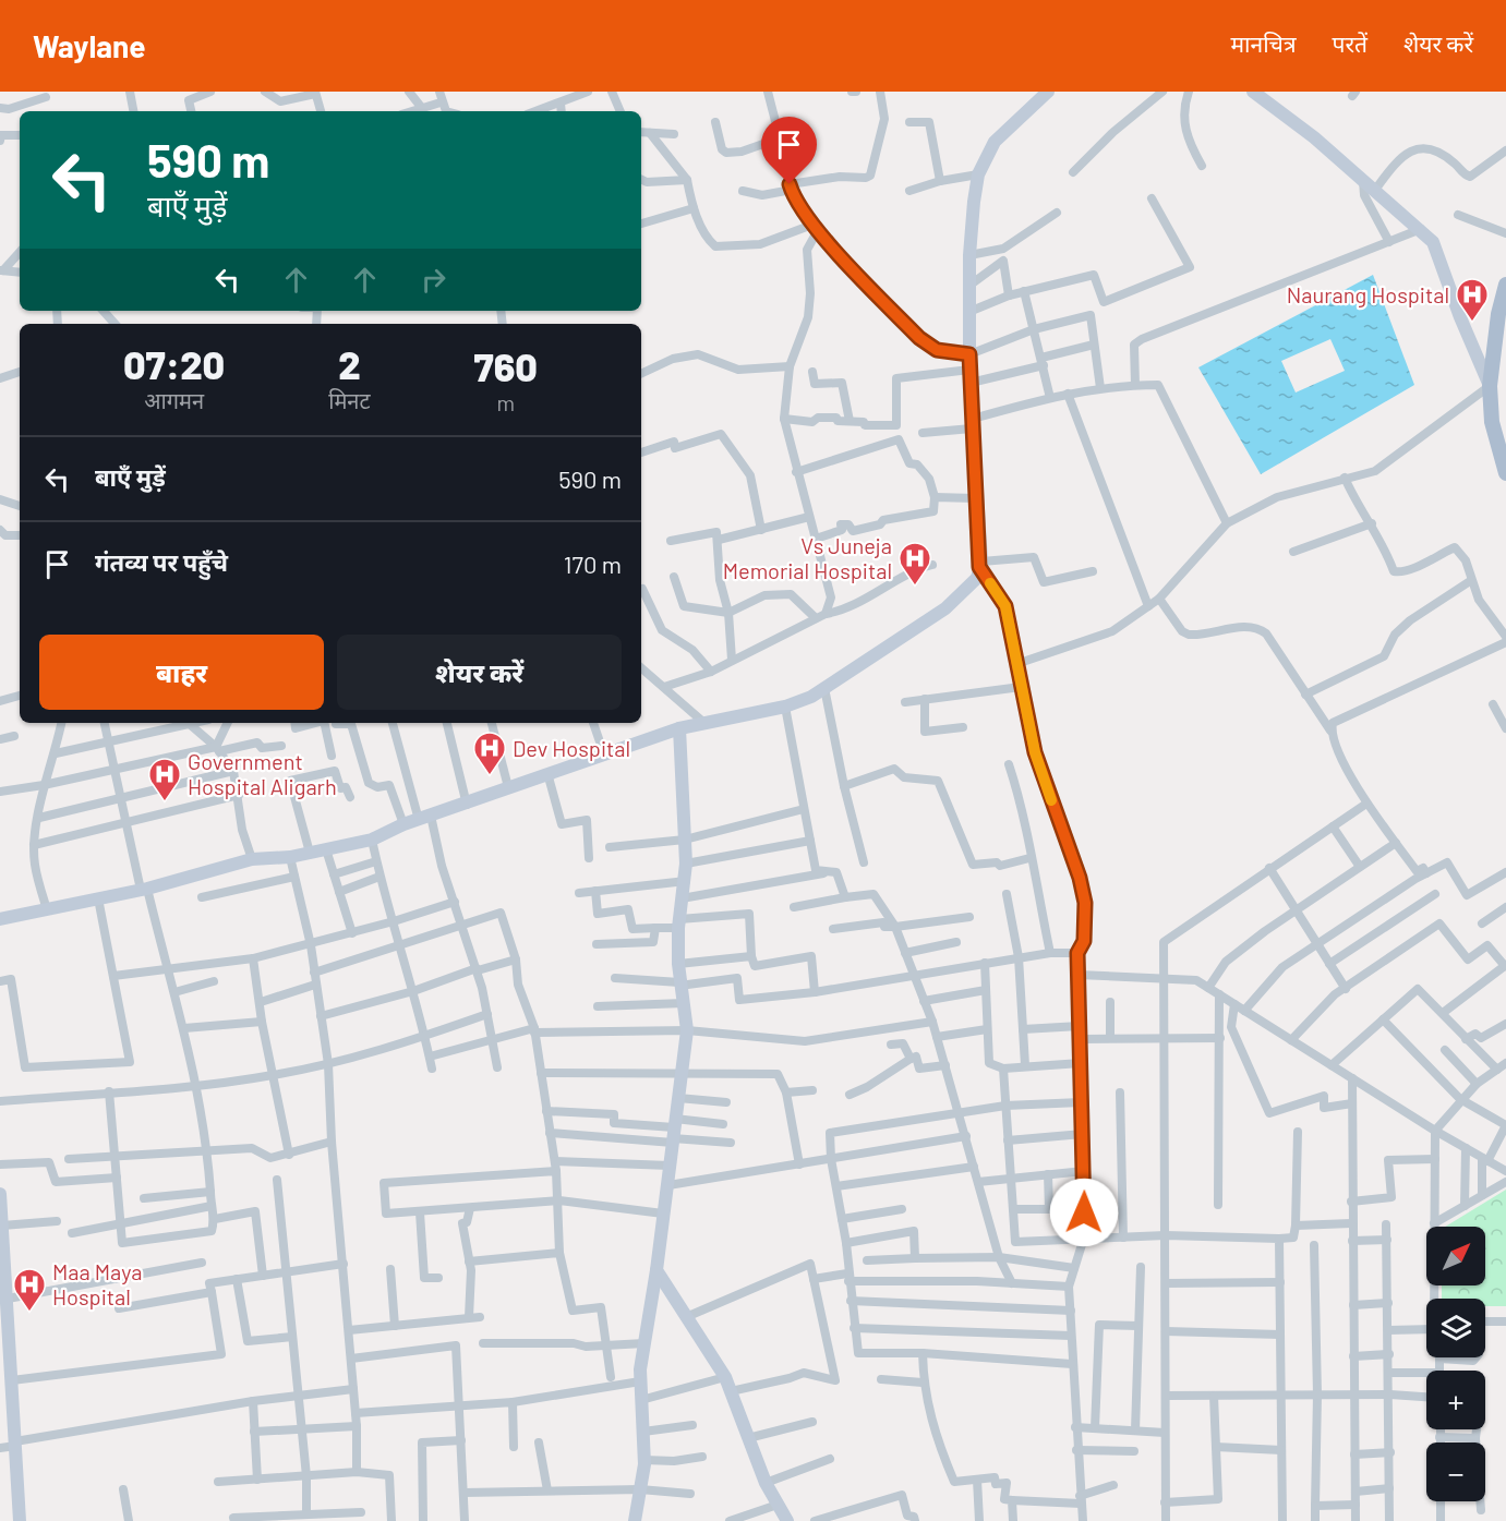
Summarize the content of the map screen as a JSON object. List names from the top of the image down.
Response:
{
  "places": {
    "hospital": [
      "Naurang Hospital",
      "Vs Juneja Memorial Hospital",
      "Dev Hospital",
      "Government Hospital Aligarh",
      "Maa Maya Hospital"
    ]
  },
  "north": "top right",
  "page": {
    "header": "Waylane",
    "nav": ["मानचित्र", "परतें", "शेयर करें"],
    "turn": ["590 m", "बाएँ मुड़ें"],
    "eta": [
      "07:20",
      "आगमन",
      "2",
      "मिनट",
      "760",
      "m"
    ],
    "list": [
      {
        "name": "बाएँ मुड़ें",
        "value": "590 m"
      },
      {
        "name": "गंतव्य पर पहुँचे",
        "value": "170 m"
      }
    ],
    "buttons": ["बाहर", "शेयर करें"],
    "map_buttons": ["+", "−"]
  }
}
